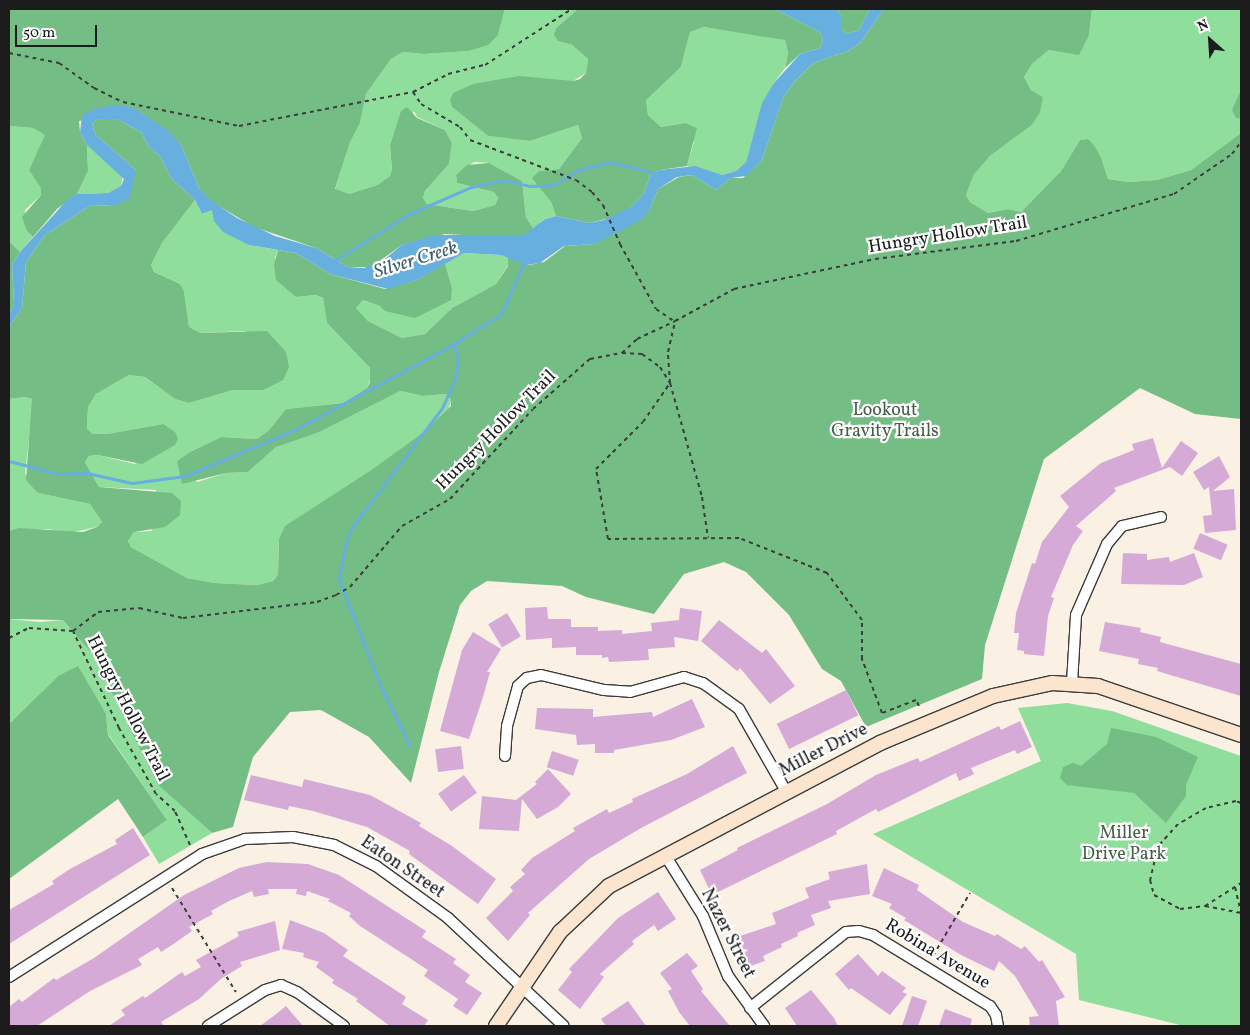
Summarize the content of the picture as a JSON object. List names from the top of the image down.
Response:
{
  "streets": {
    "street": [
      "Miller Drive",
      "Eaton Street",
      "Nazer Street",
      "Robina Avenue"
    ],
    "path": ["Hungry Hollow Trail"]
  },
  "crossings": [
    ["Miller Drive", "Eaton Street"],
    ["Miller Drive", "Nazer Street"],
    ["Nazer Street", "Robina Avenue"]
  ],
  "water": ["Silver Creek"],
  "parks": ["Lookout Gravity Trails", "Miller Drive Park"],
  "scale_bar": "50 m",
  "north": "top left"
}
